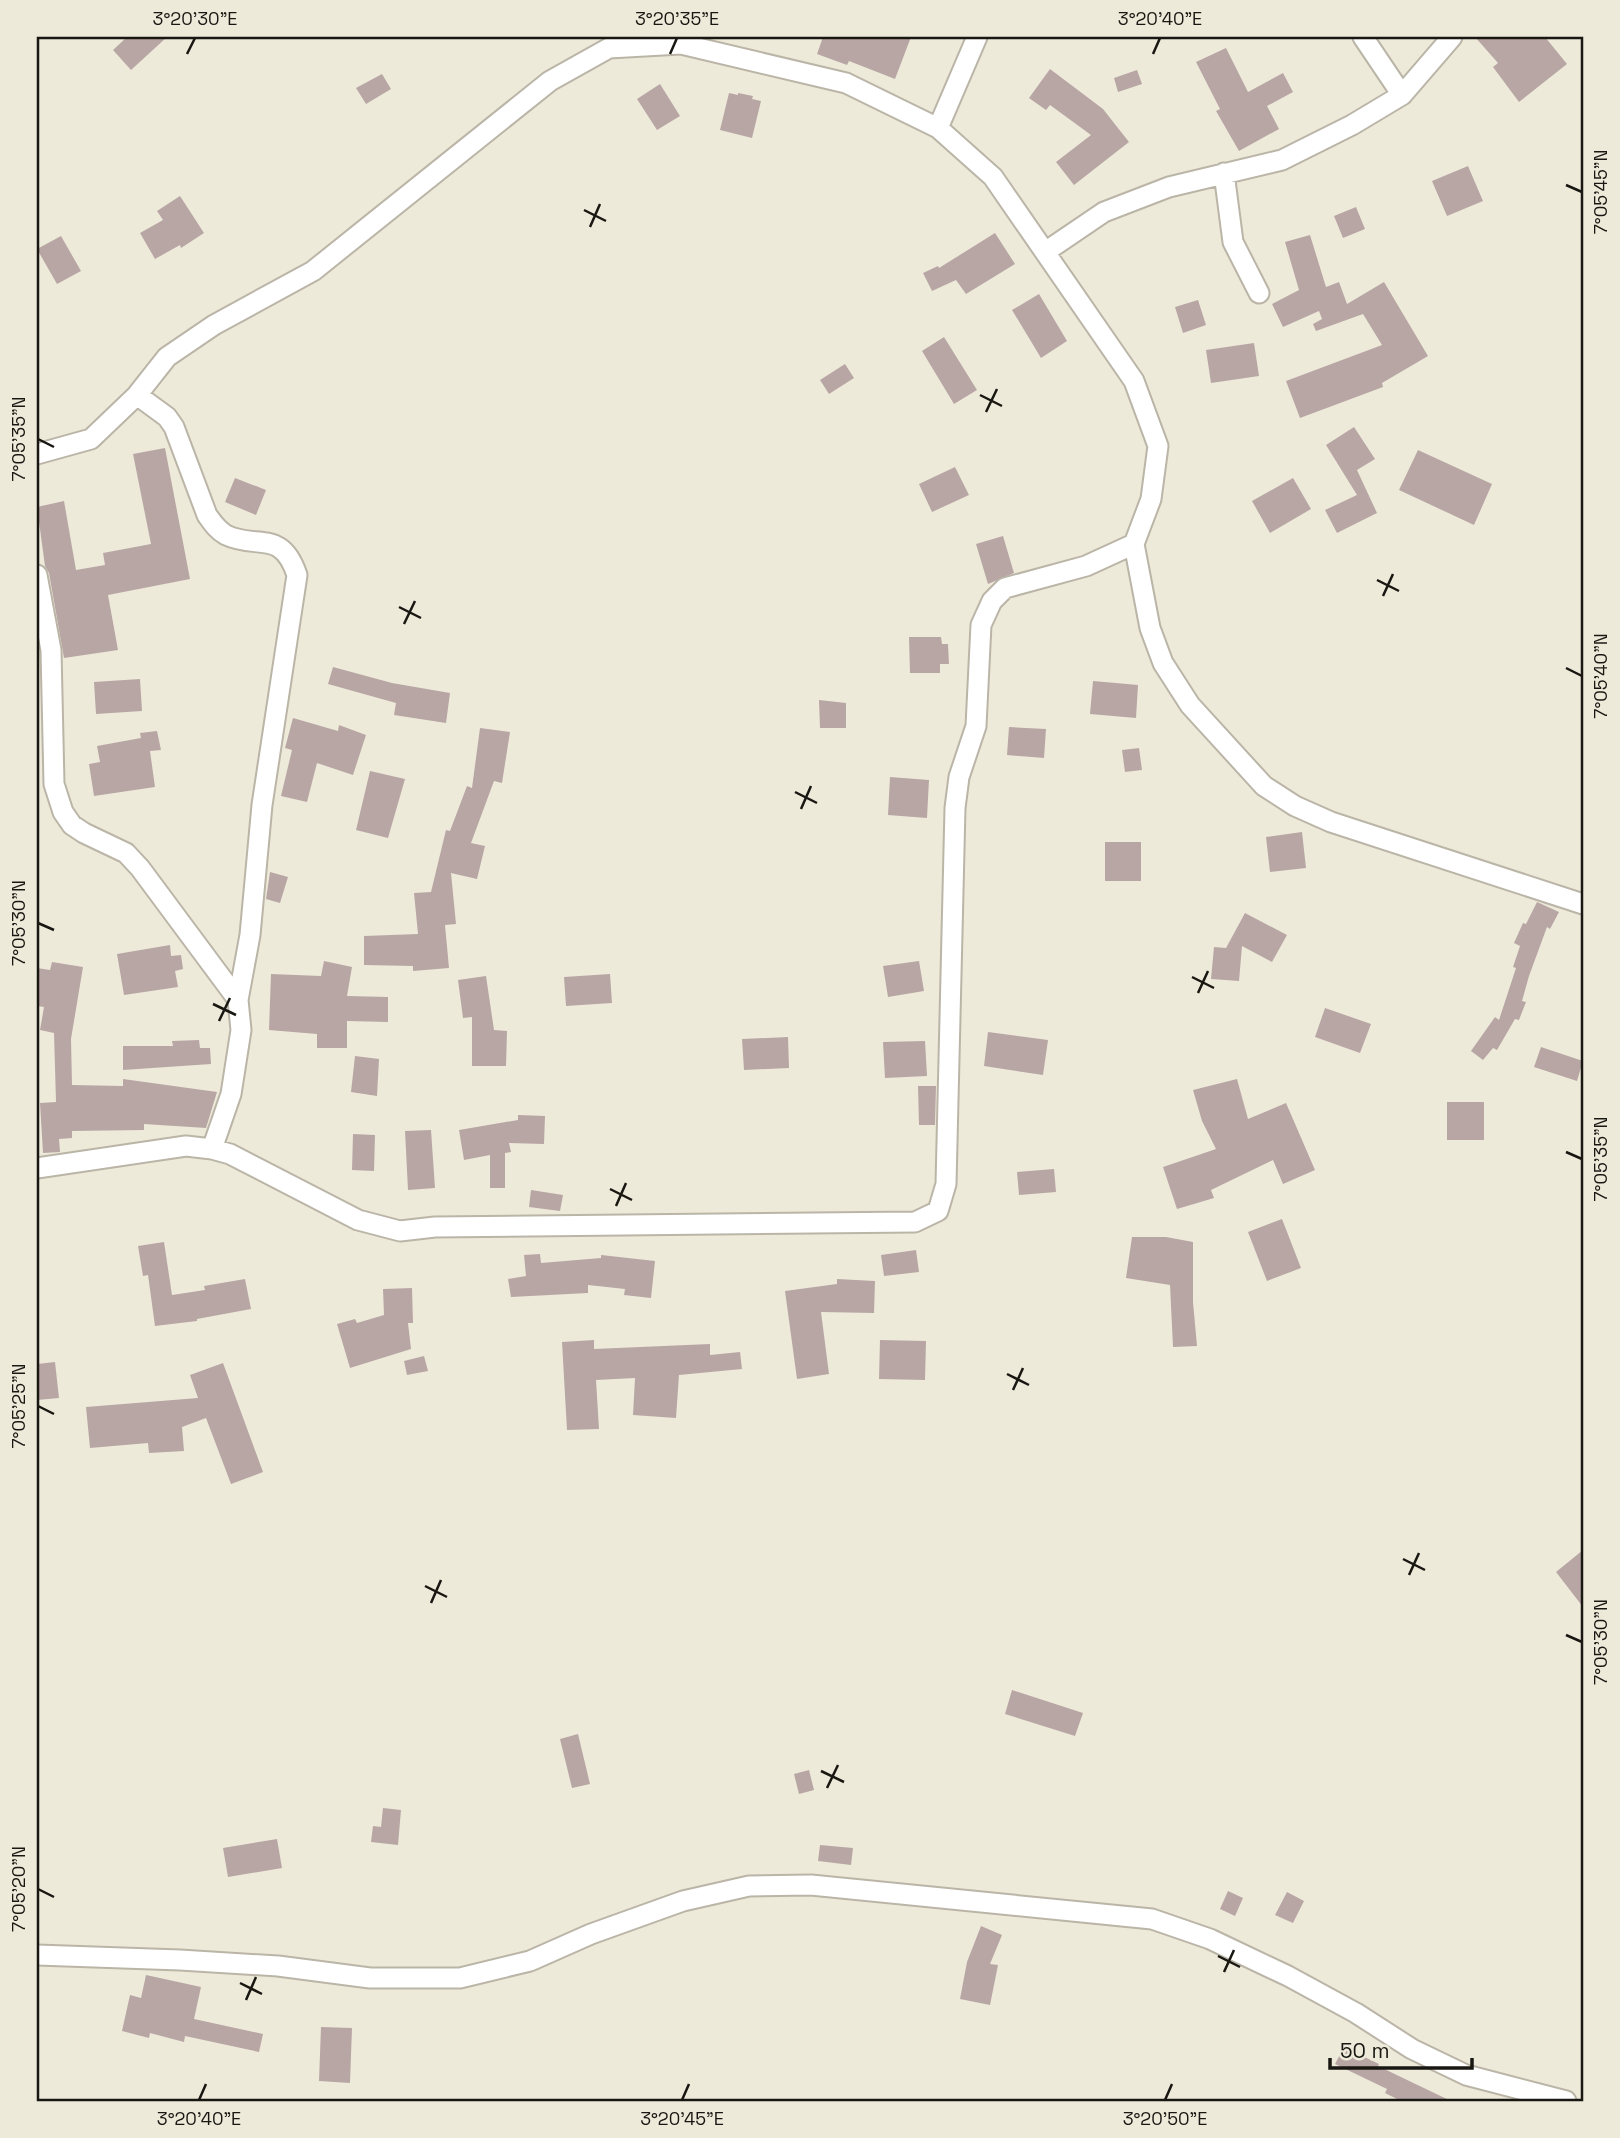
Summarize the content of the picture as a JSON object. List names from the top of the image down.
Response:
{
  "scale_bar": "50 m",
  "coordinates": [
    "3°20'30\"E",
    "3°20'35\"E",
    "3°20'40\"E",
    "7°05'45\"N",
    "7°05'35\"N",
    "7°05'40\"N",
    "7°05'30\"N",
    "7°05'25\"N",
    "7°05'20\"N",
    "3°20'45\"E",
    "3°20'50\"E"
  ]
}
